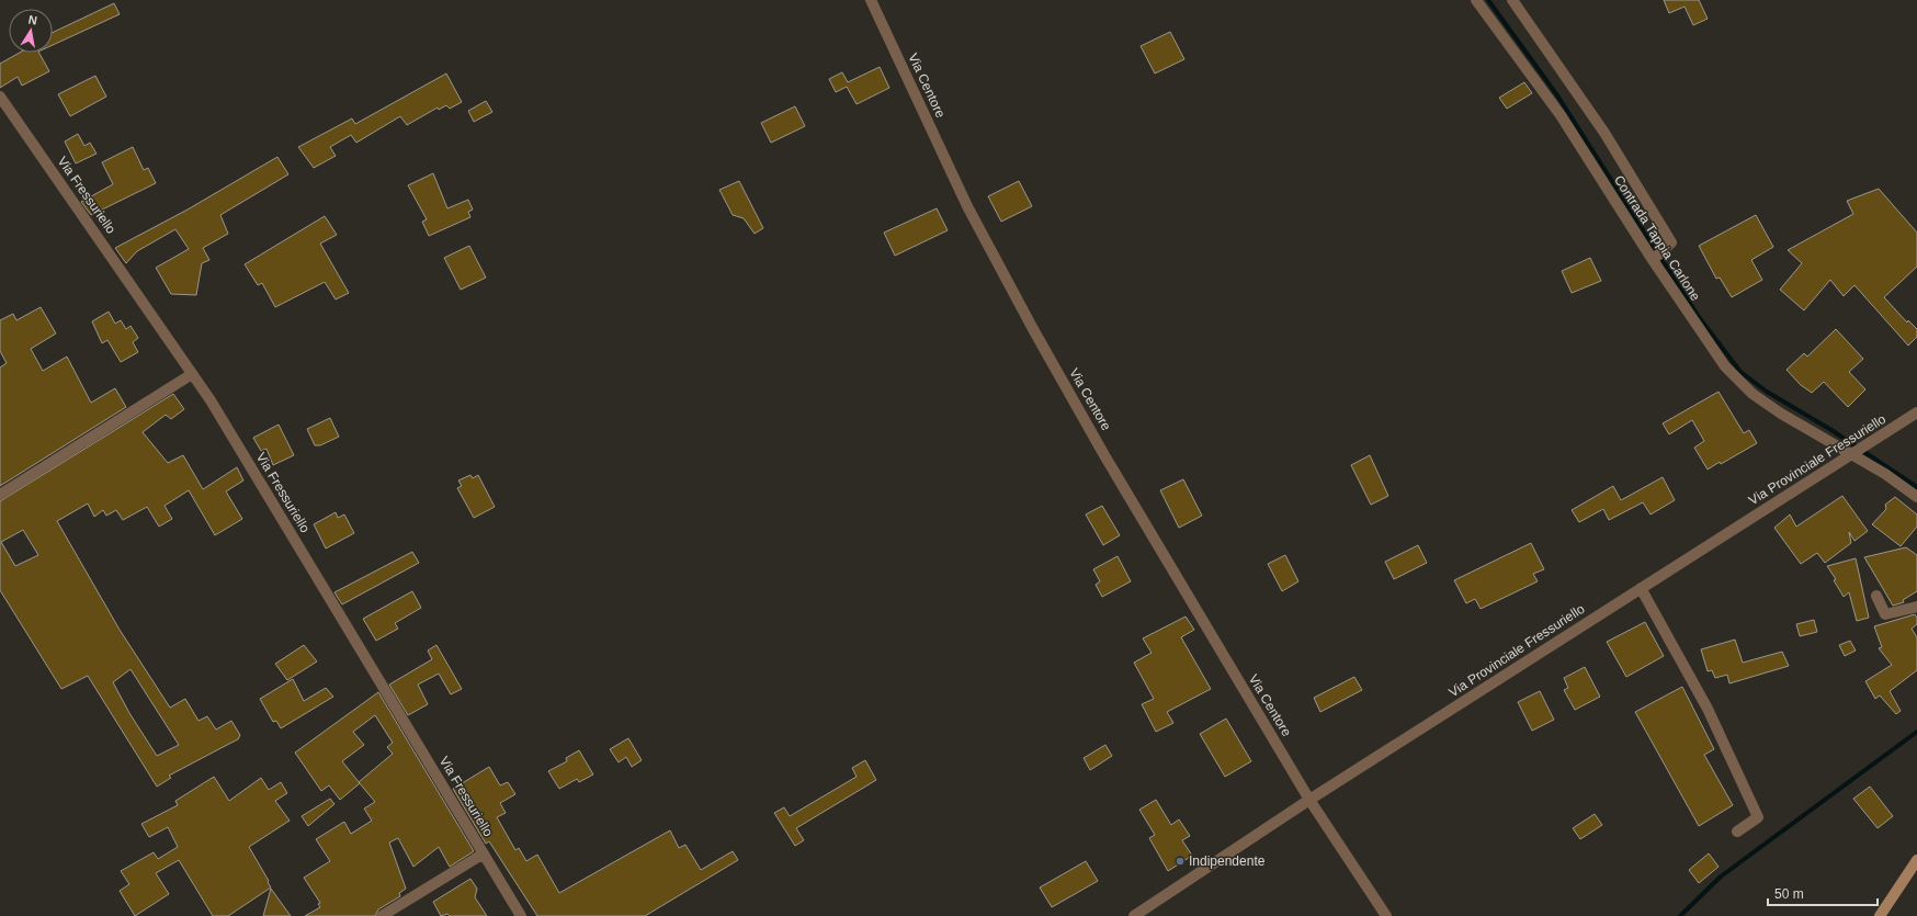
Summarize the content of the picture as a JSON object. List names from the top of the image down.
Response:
{
  "streets": {
    "street": [
      "Via Centore",
      "Via Fressuriello",
      "Contrada Tappia Carlone",
      "Via Provinciale Fressuriello"
    ]
  },
  "crossings": [
    ["Via Centore", "Via Provinciale Fressuriello"],
    ["Contrada Tappia Carlone", "Via Provinciale Fressuriello"]
  ],
  "places": ["Indipendente"],
  "scale_bar": "50 m",
  "north": "top"
}
